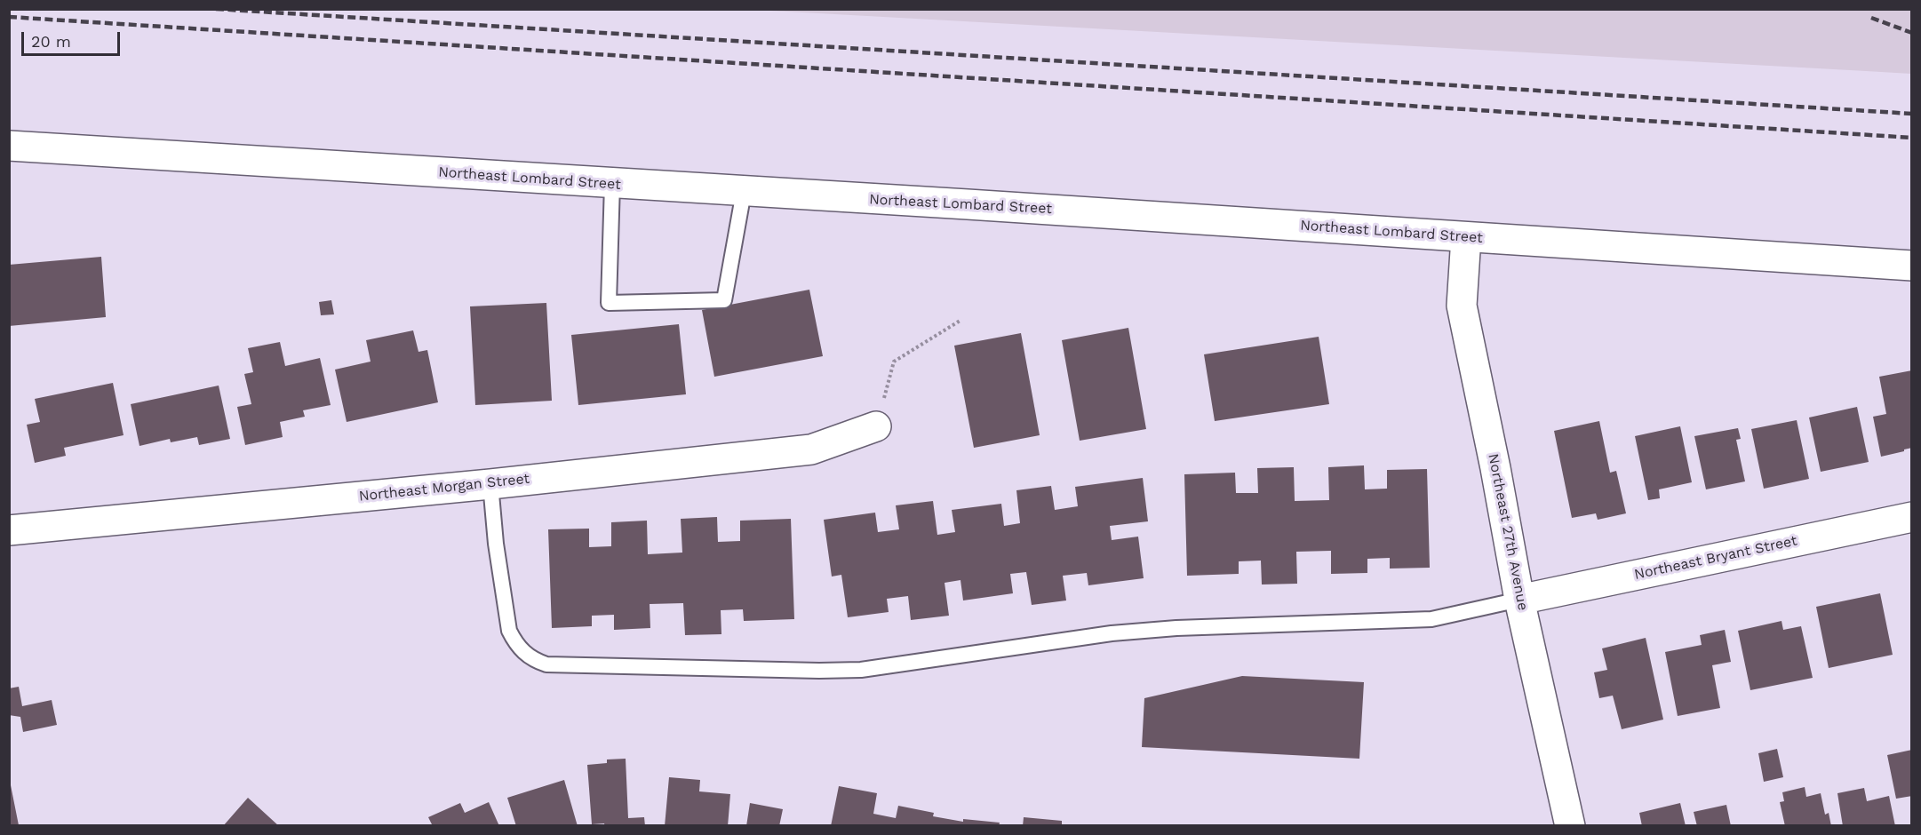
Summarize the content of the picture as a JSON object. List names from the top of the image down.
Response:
{
  "streets": {
    "main road": [
      "Northeast Lombard Street",
      "Northeast Morgan Street",
      "Northeast 27th Avenue",
      "Northeast Bryant Street"
    ]
  },
  "crossings": [
    ["Northeast Lombard Street", "Northeast 27th Avenue"],
    ["Northeast 27th Avenue", "Northeast Bryant Street"]
  ],
  "scale_bar": "20 m"
}
